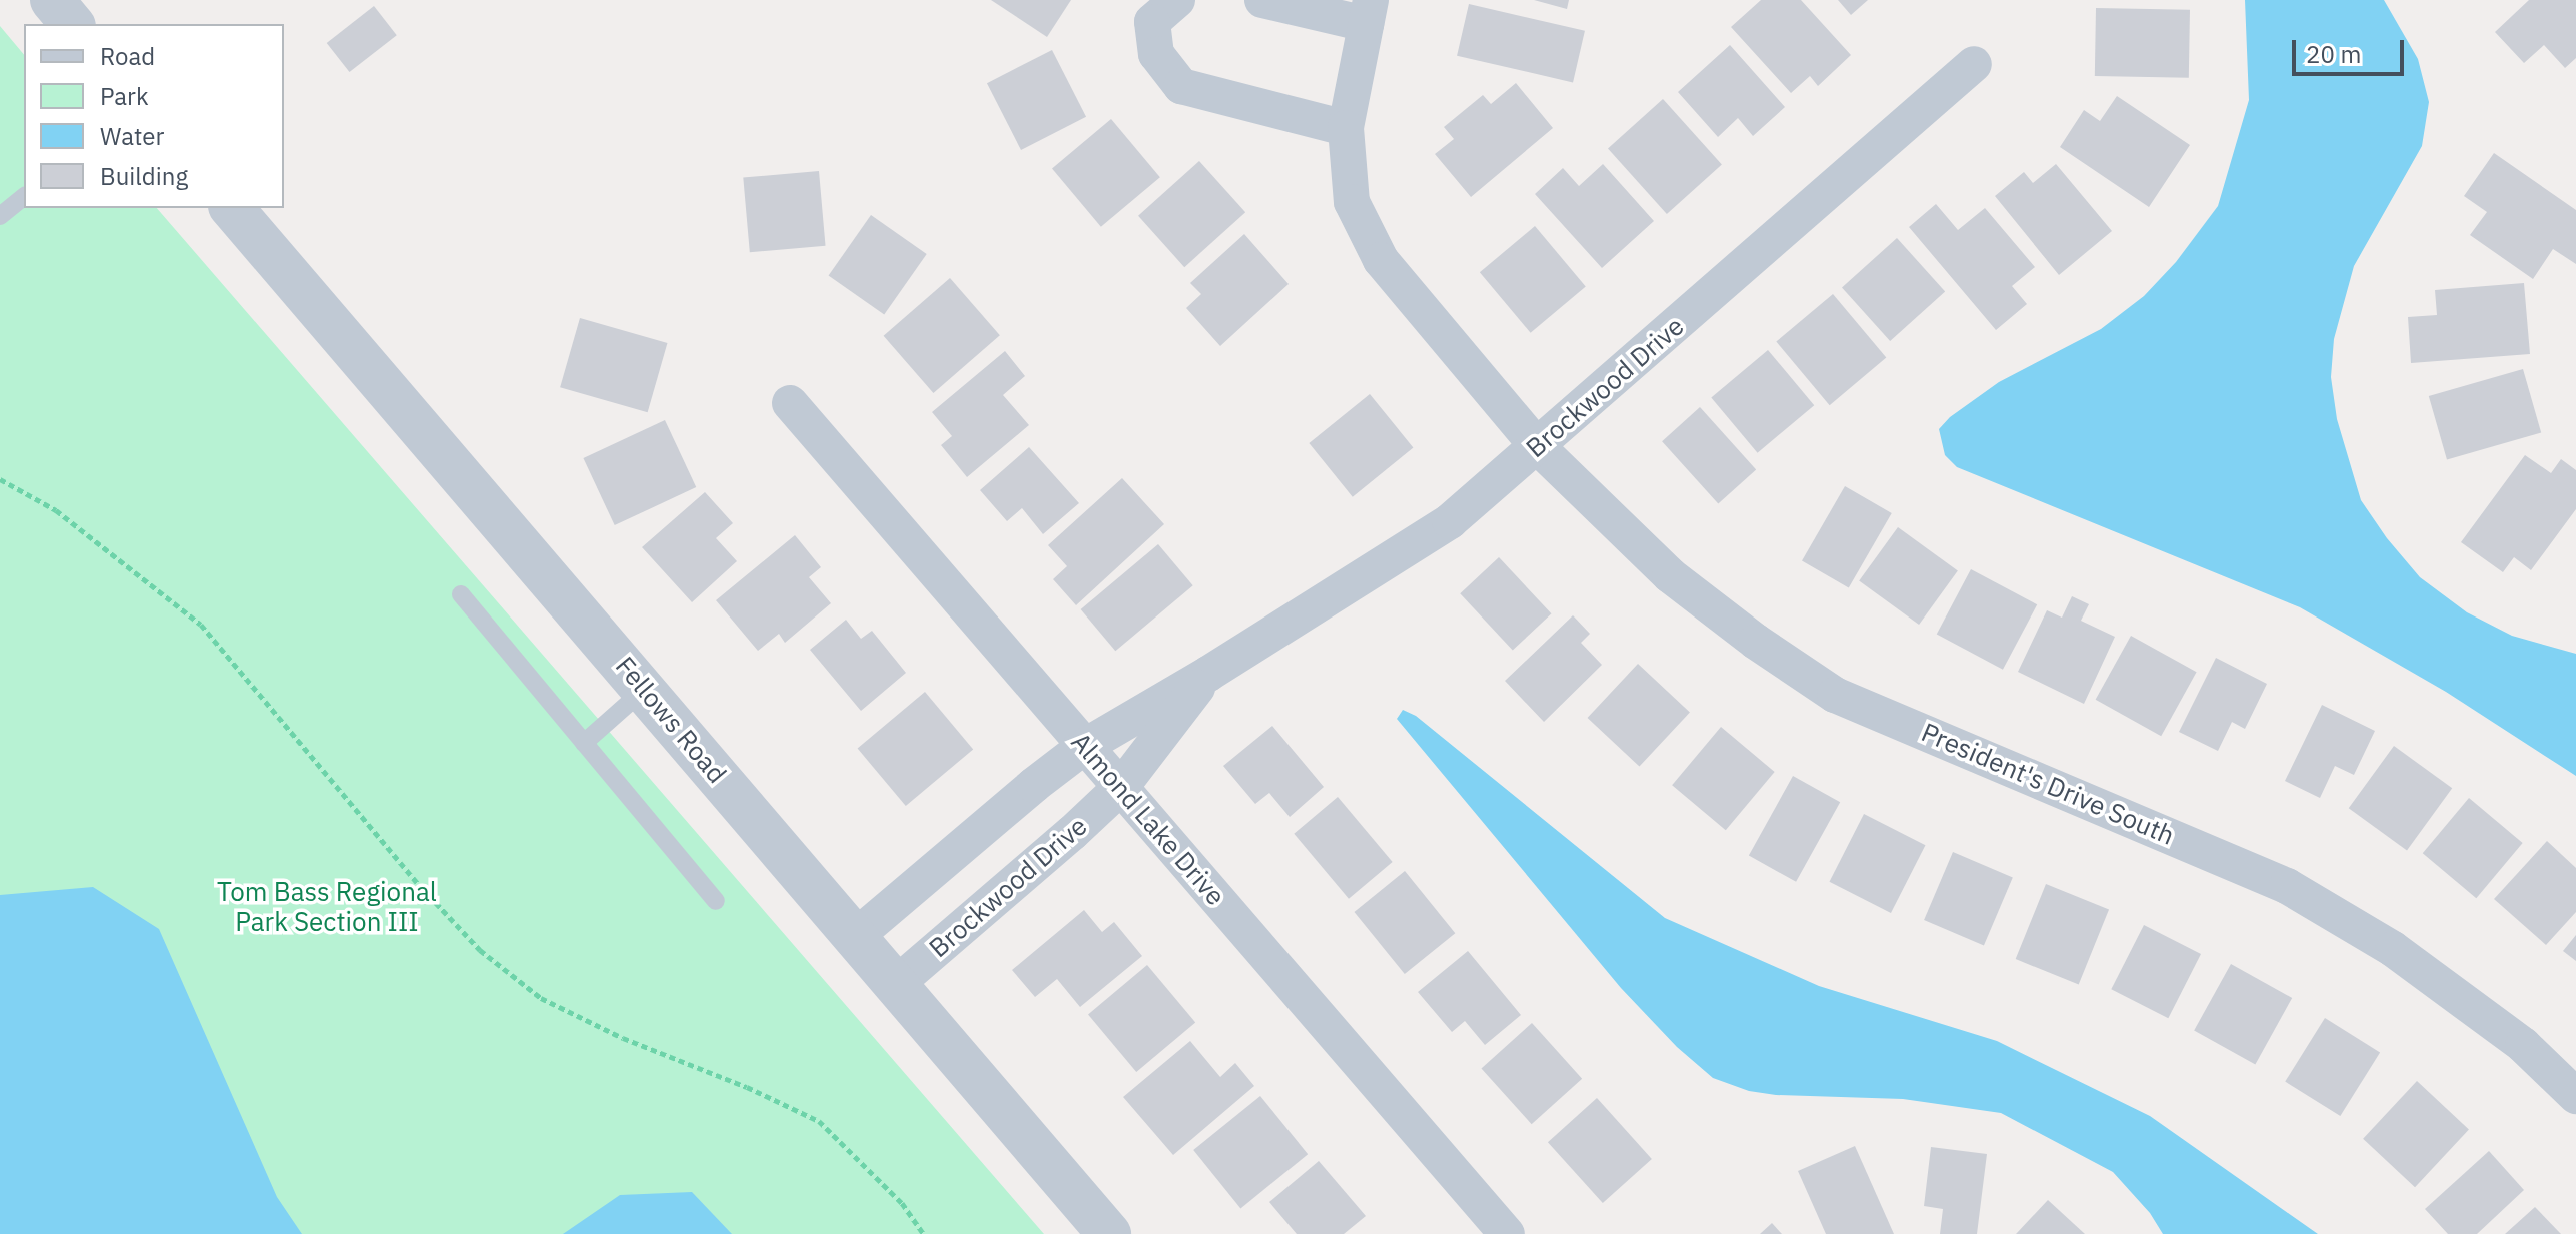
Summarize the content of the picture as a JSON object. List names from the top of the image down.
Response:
{
  "streets": {
    "street": [
      "Brockwood Drive",
      "Fellows Road",
      "President's Drive South",
      "Almond Lake Drive"
    ]
  },
  "crossings": [
    ["Brockwood Drive", "Fellows Road"],
    ["Brockwood Drive", "President's Drive South"],
    ["Brockwood Drive", "Almond Lake Drive"]
  ],
  "parks": ["Tom Bass Regional Park Section III"],
  "legend": [
    "Road",
    "Park",
    "Water",
    "Building"
  ],
  "scale_bar": "20 m"
}
